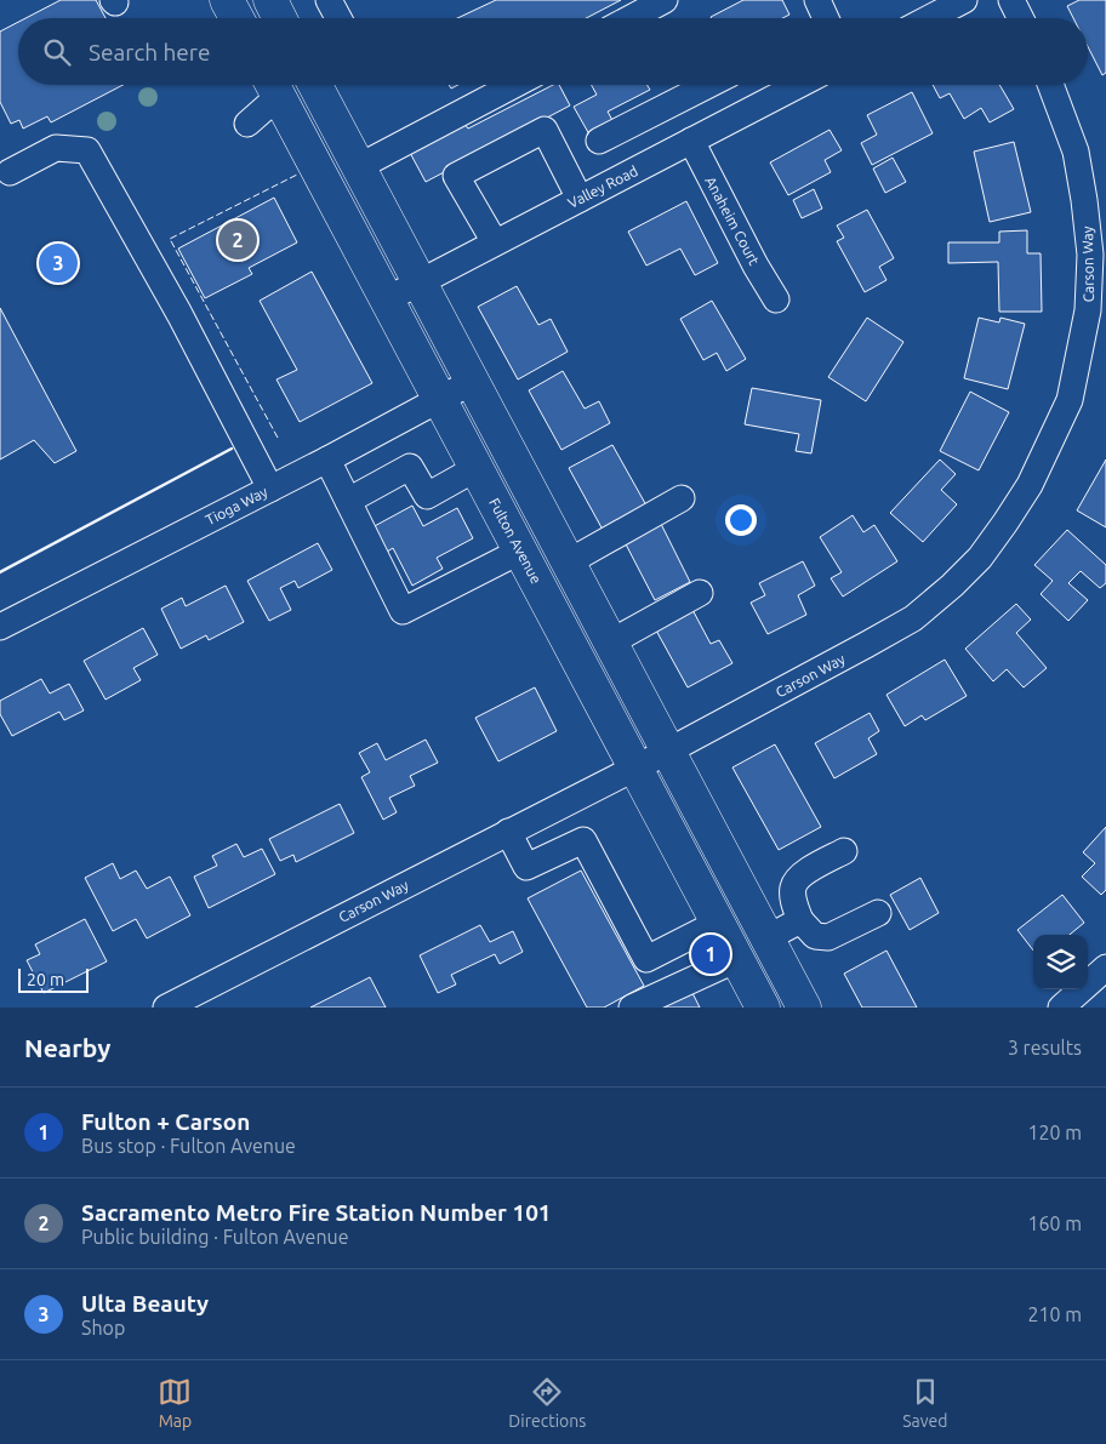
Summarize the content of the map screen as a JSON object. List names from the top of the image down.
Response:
{
  "streets": {
    "main road": ["Fulton Avenue"],
    "street": [
      "Valley Road",
      "Anaheim Court",
      "Carson Way",
      "Tioga Way"
    ]
  },
  "crossings": [
    ["Valley Road", "Anaheim Court"],
    ["Valley Road", "Fulton Avenue"],
    ["Carson Way", "Fulton Avenue"],
    ["Tioga Way", "Fulton Avenue"]
  ],
  "scale_bar": "20 m",
  "page": {
    "search": "Search here",
    "pins": ["2", "3", "1"],
    "scale": "20 m",
    "heading": ["Nearby", "3 results"],
    "list": [
      {
        "mark": "1",
        "name": "Fulton + Carson",
        "note": "Bus stop · Fulton Avenue",
        "value": "120 m"
      },
      {
        "mark": "2",
        "name": "Sacramento Metro Fire Station Number 101",
        "note": "Public building · Fulton Avenue",
        "value": "160 m"
      },
      {
        "mark": "3",
        "name": "Ulta Beauty",
        "note": "Shop",
        "value": "210 m"
      }
    ],
    "nav": ["Map", "Directions", "Saved"]
  }
}
